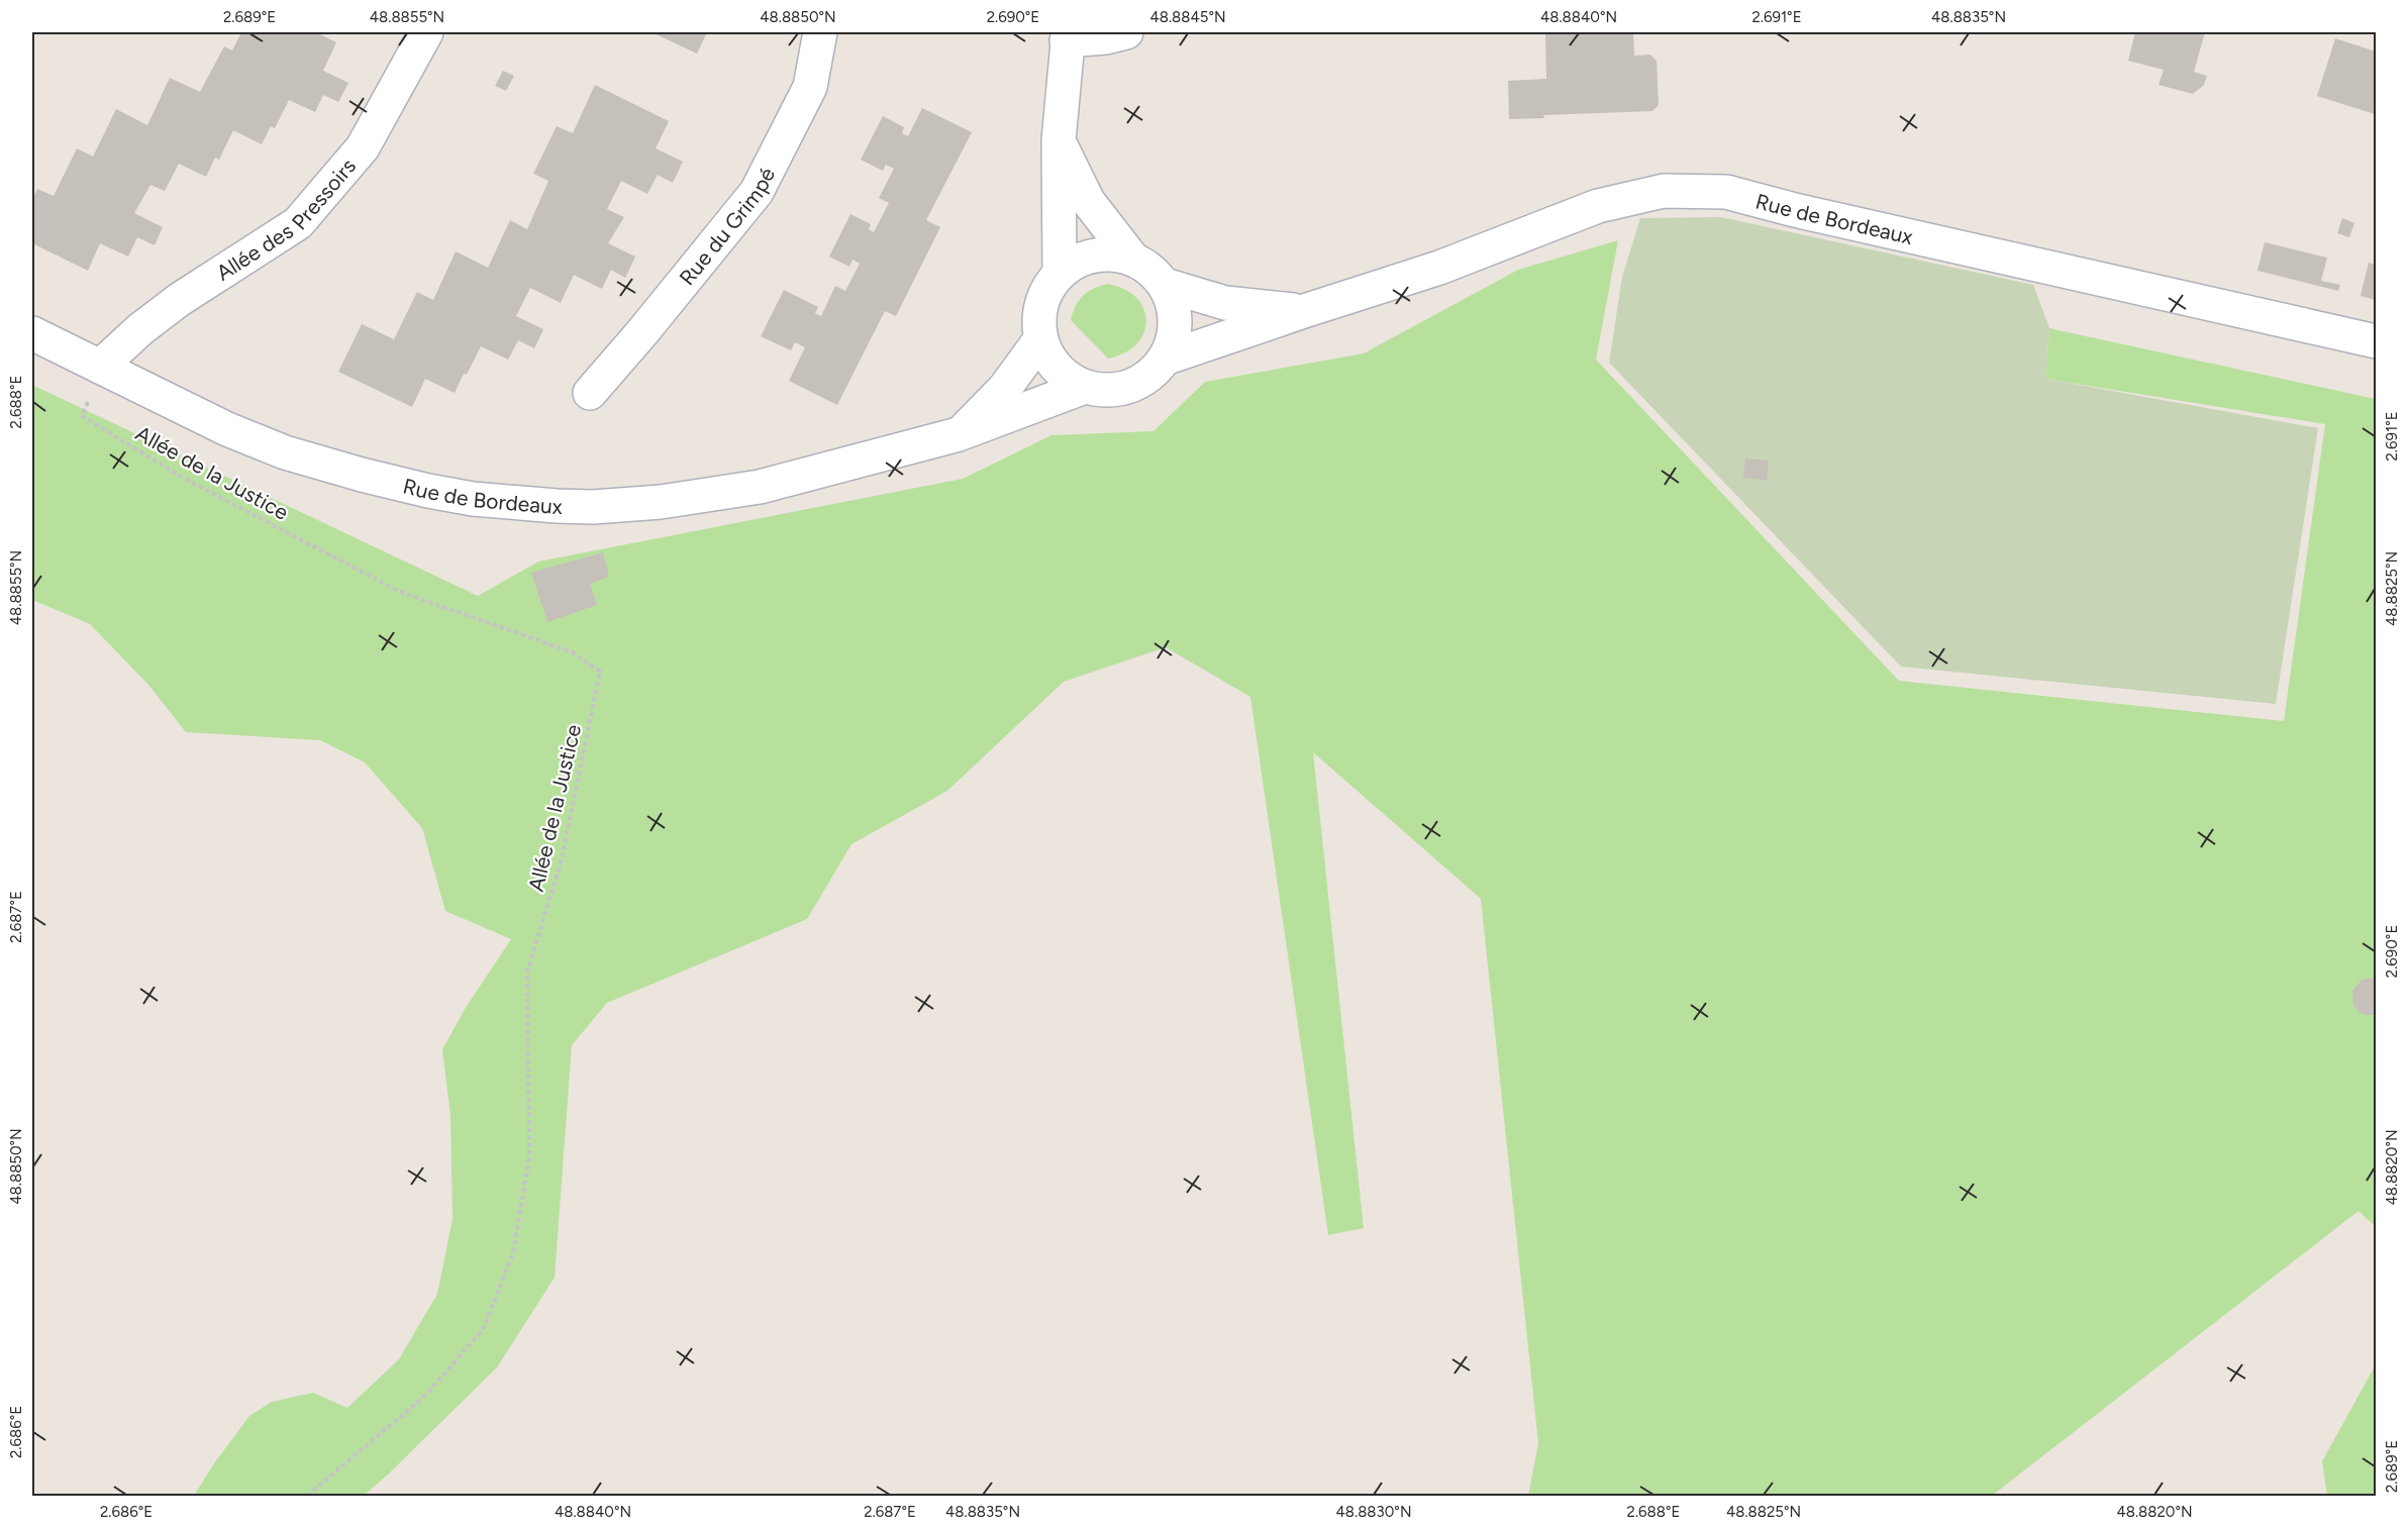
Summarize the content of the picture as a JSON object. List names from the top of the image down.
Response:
{
  "streets": {
    "main road": ["Allée des Pressoirs", "Rue de Bordeaux", "Rue du Grimpé"],
    "path": ["Allée de la Justice"]
  },
  "crossings": [
    ["Allée des Pressoirs", "Rue de Bordeaux"],
    ["Allée des Pressoirs", "Allée de la Justice"],
    ["Rue de Bordeaux", "Allée de la Justice"]
  ],
  "coordinates": [
    "2.689°E",
    "48.8855°N",
    "48.8850°N",
    "2.690°E",
    "48.8845°N",
    "48.8840°N",
    "2.691°E",
    "48.8835°N",
    "2.688°E",
    "48.8825°N",
    "2.687°E",
    "48.8820°N",
    "2.686°E",
    "48.8830°N"
  ]
}
